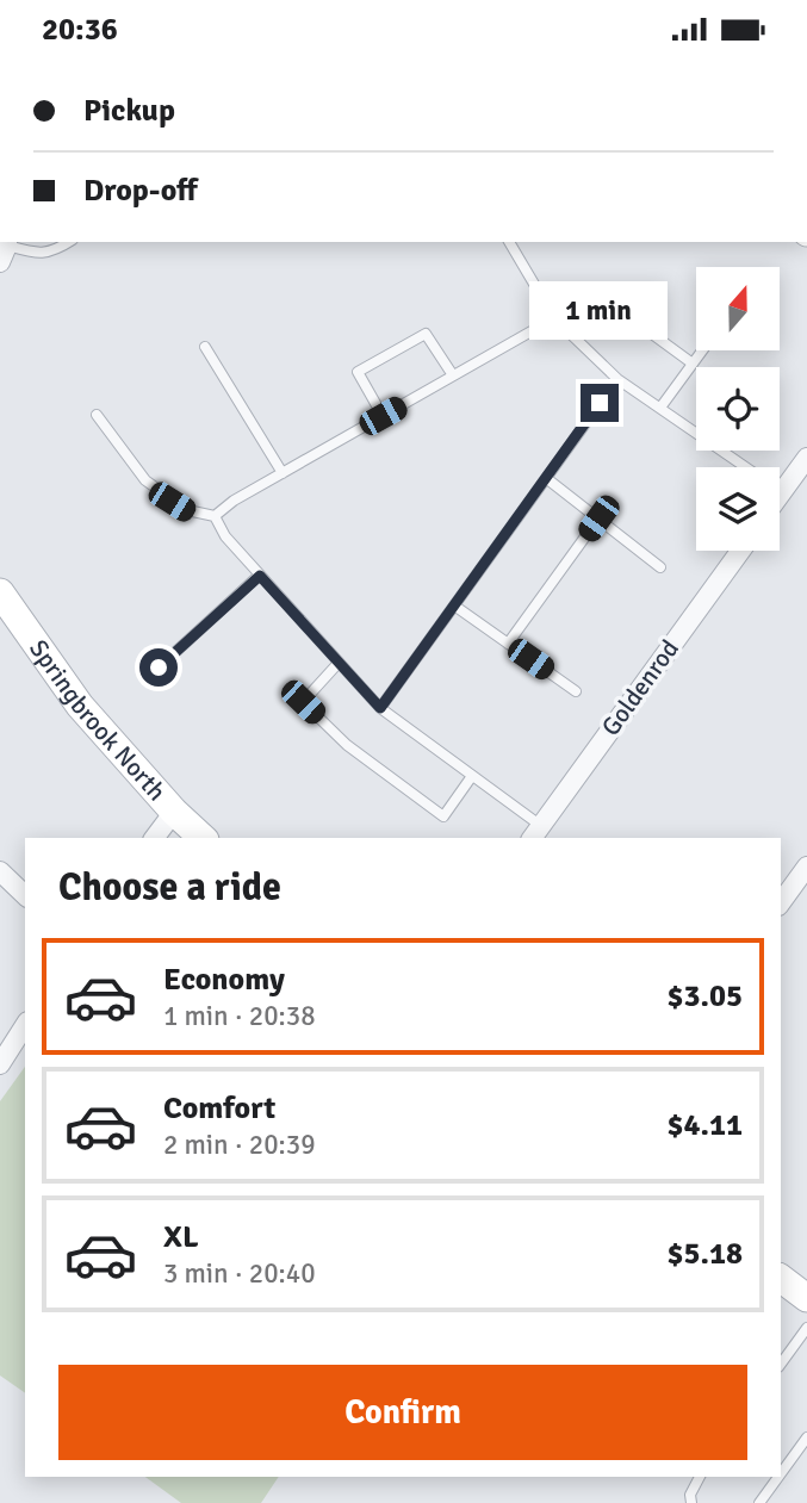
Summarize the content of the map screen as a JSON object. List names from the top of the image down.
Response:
{
  "streets": {
    "street": ["Goldenrod", "Springbrook North"]
  },
  "north": "top",
  "page": {
    "status": "20:36",
    "banner": ["Pickup", "Drop-off"],
    "bubble": "1 min",
    "heading": "Choose a ride",
    "list": [
      {
        "name": "Economy",
        "note": "1 min · 20:38",
        "value": "$3.05"
      },
      {
        "name": "Comfort",
        "note": "2 min · 20:39",
        "value": "$4.11"
      },
      {
        "name": "XL",
        "note": "3 min · 20:40",
        "value": "$5.18"
      }
    ],
    "buttons": "Confirm"
  }
}
